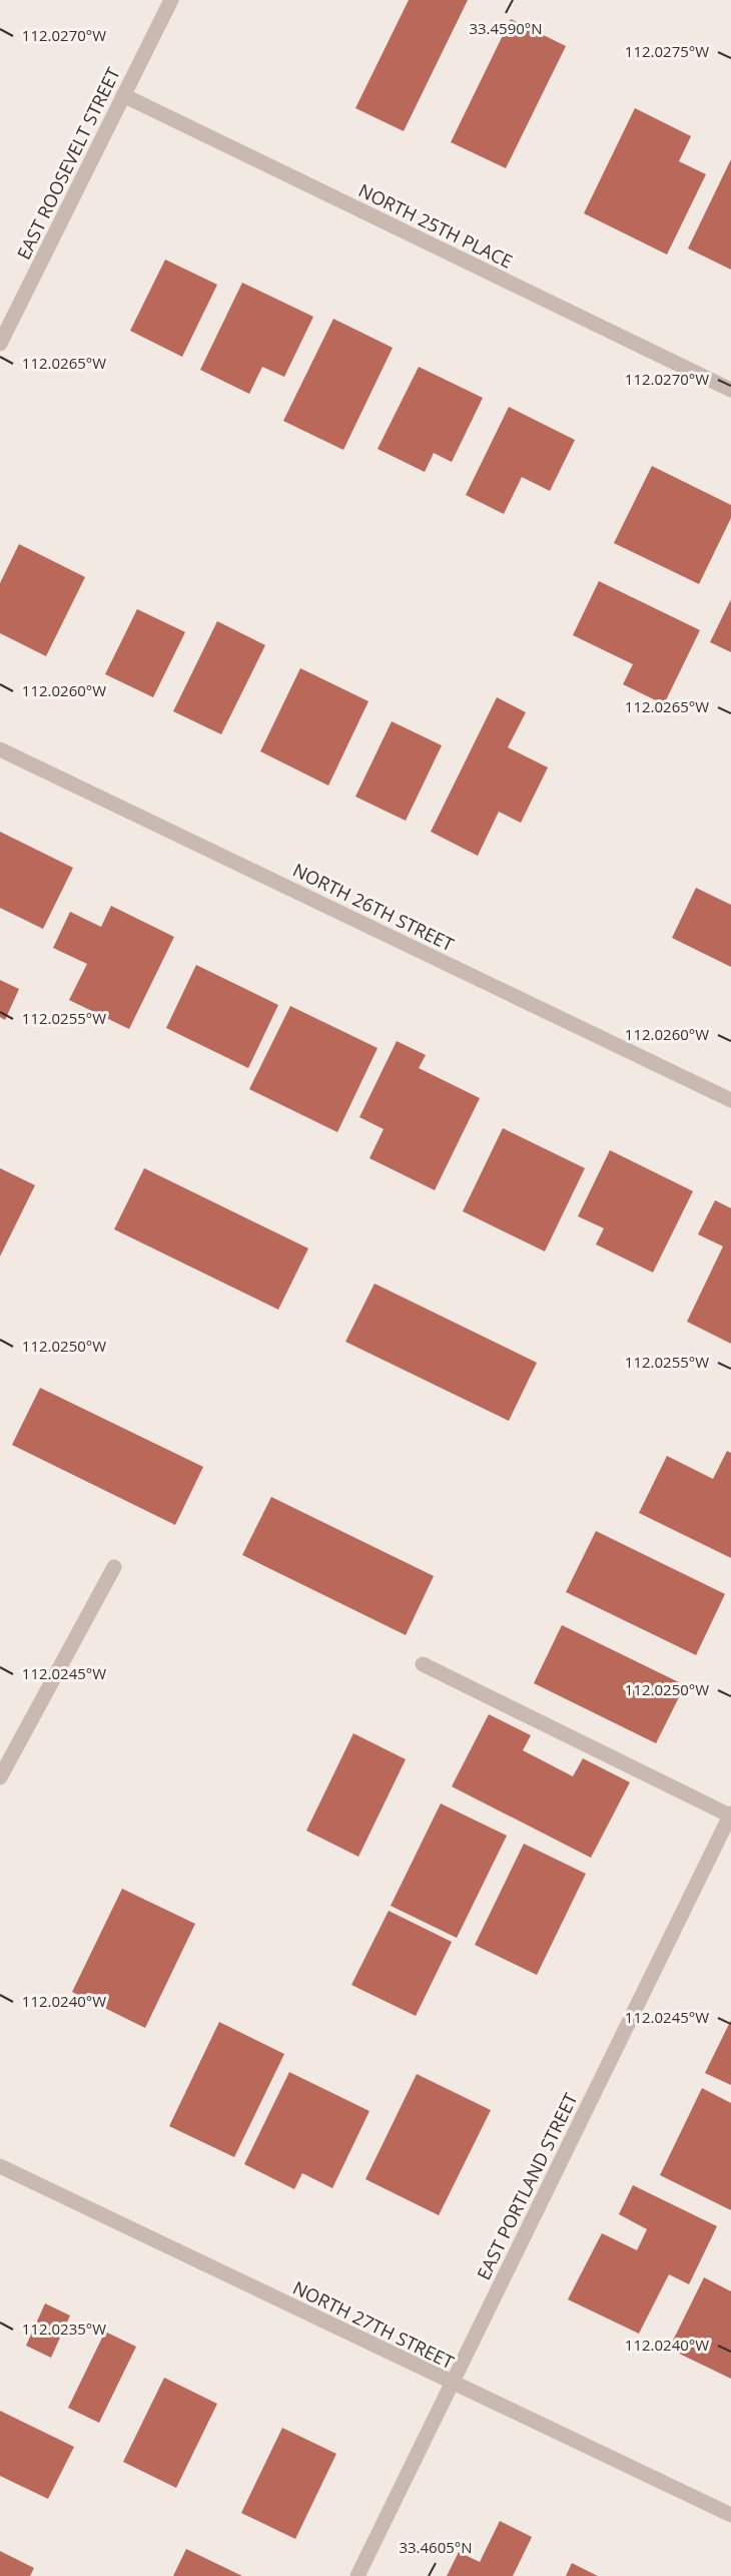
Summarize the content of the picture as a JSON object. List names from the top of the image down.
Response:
{
  "streets": {
    "street": [
      "EAST ROOSEVELT STREET",
      "NORTH 25TH PLACE",
      "NORTH 26TH STREET",
      "EAST PORTLAND STREET",
      "NORTH 27TH STREET"
    ]
  },
  "crossings": [
    ["EAST ROOSEVELT STREET", "NORTH 25TH PLACE"],
    ["EAST PORTLAND STREET", "NORTH 27TH STREET"]
  ],
  "coordinates": [
    "33.4590°N",
    "112.0270°W",
    "112.0275°W",
    "112.0265°W",
    "112.0260°W",
    "112.0255°W",
    "112.0250°W",
    "112.0245°W",
    "112.0240°W",
    "112.0235°W",
    "33.4605°N"
  ]
}
